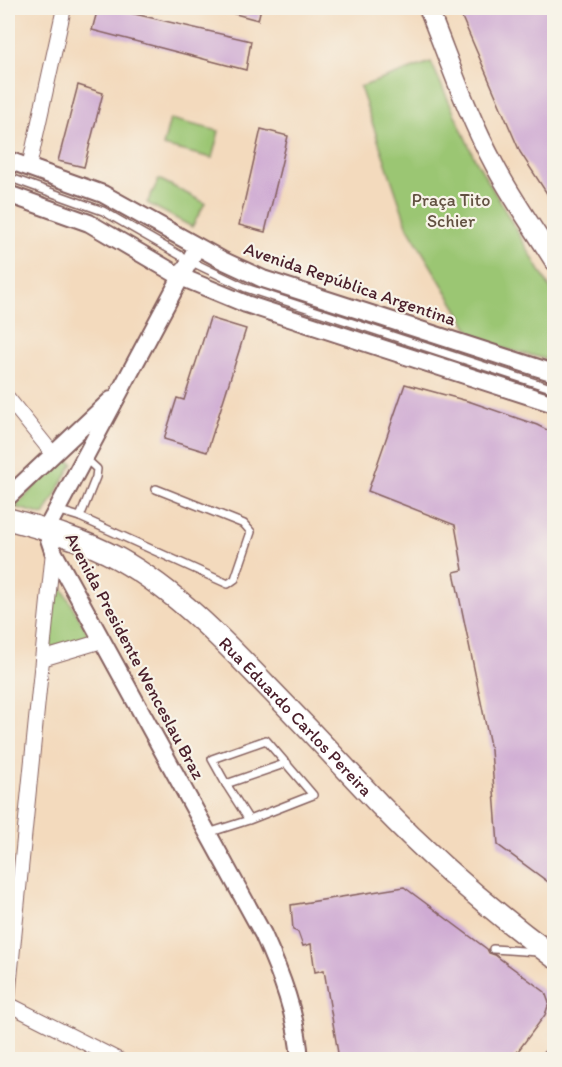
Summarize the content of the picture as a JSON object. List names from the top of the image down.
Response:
{
  "streets": {
    "main road": ["Rua Eduardo Carlos Pereira"],
    "street": ["Avenida República Argentina", "Avenida Presidente Wenceslau Braz"]
  },
  "crossings": [
    ["Avenida República Argentina", "Avenida Presidente Wenceslau Braz"],
    ["Avenida Presidente Wenceslau Braz", "Rua Eduardo Carlos Pereira"]
  ],
  "parks": ["Praça Tito Schier"]
}
